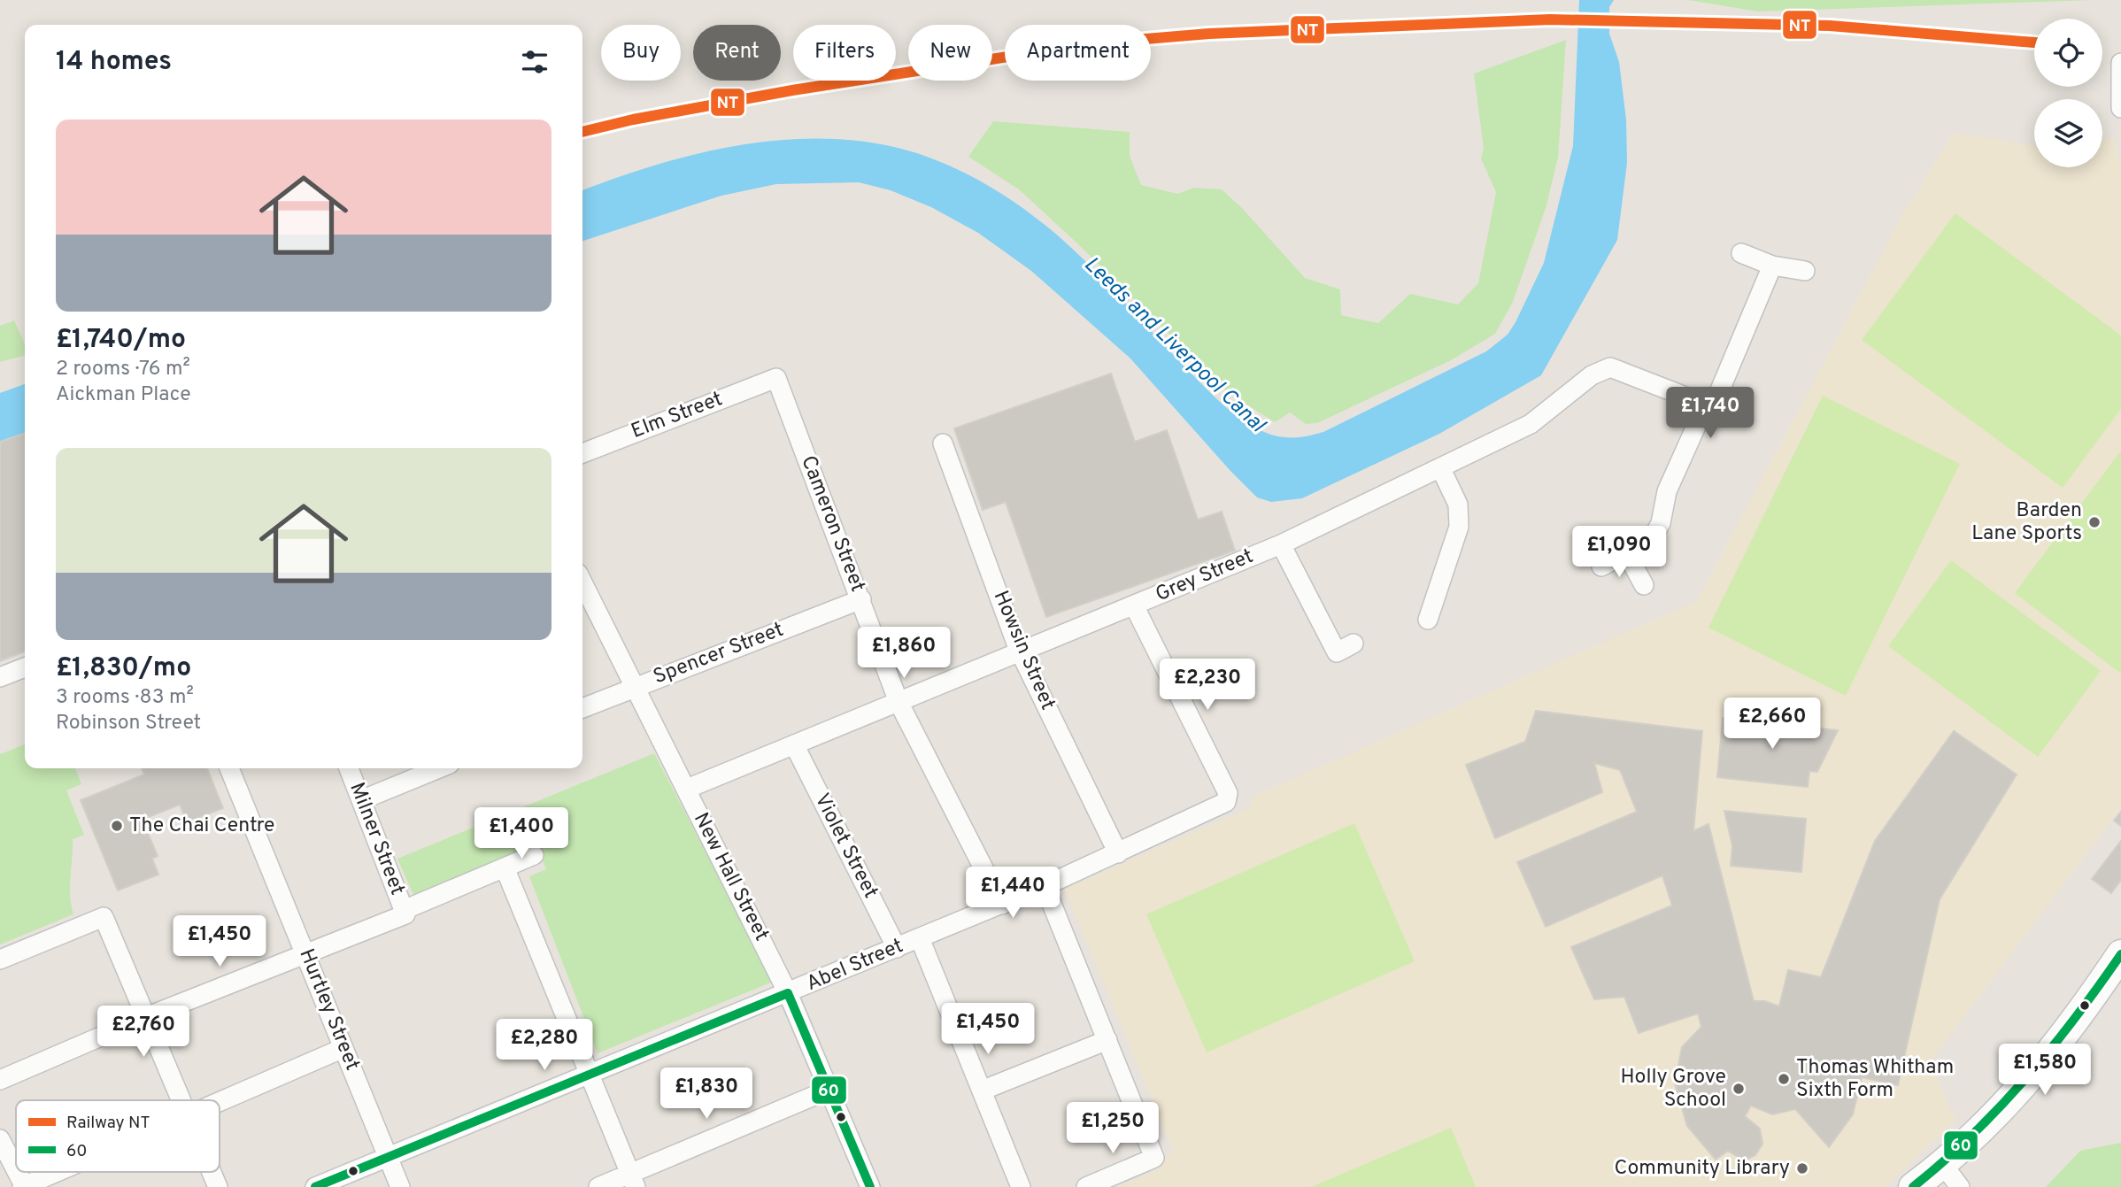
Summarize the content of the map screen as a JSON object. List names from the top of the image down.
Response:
{
  "streets": {
    "street": [
      "Elm Street",
      "Cameron Street",
      "Grey Street",
      "Howsin Street",
      "Spencer Street",
      "Milner Street",
      "Violet Street",
      "New Hall Street",
      "Abel Street",
      "Hurtley Street"
    ]
  },
  "crossings": [
    ["Elm Street", "Cameron Street"],
    ["Cameron Street", "Grey Street"],
    ["Cameron Street", "Spencer Street"],
    ["Cameron Street", "Abel Street"],
    ["Grey Street", "Howsin Street"],
    ["Grey Street", "Violet Street"],
    ["Grey Street", "New Hall Street"],
    ["Grey Street", "Abel Street"],
    ["Howsin Street", "Abel Street"],
    ["Spencer Street", "New Hall Street"],
    ["Violet Street", "Abel Street"],
    ["New Hall Street", "Abel Street"],
    ["Abel Street", "Hurtley Street"]
  ],
  "water": ["Leeds and Liverpool Canal"],
  "places": [
    "Barden Lane Sports",
    "The Chai Centre",
    "Thomas Whitham Sixth Form",
    "Holly Grove School",
    "Community Library"
  ],
  "lines": ["rail line NT", "transit line 60"],
  "legend": ["Railway NT", "60"],
  "page": {
    "chip": [
      "Buy",
      "Rent",
      "Filters",
      "New",
      "Apartment"
    ],
    "heading": "14 homes",
    "list": [
      {
        "name": "£1,740/mo",
        "note": "2 rooms · 76 m² · Aickman Place"
      },
      {
        "name": "£1,830/mo",
        "note": "3 rooms · 83 m² · Robinson Street"
      }
    ],
    "price": [
      "£1,740",
      "£1,090",
      "£1,860",
      "£2,230",
      "£2,660",
      "£1,400",
      "£1,440",
      "£1,450",
      "£1,450",
      "£2,760",
      "£2,280",
      "£1,580",
      "£1,830",
      "£1,250"
    ]
  }
}
